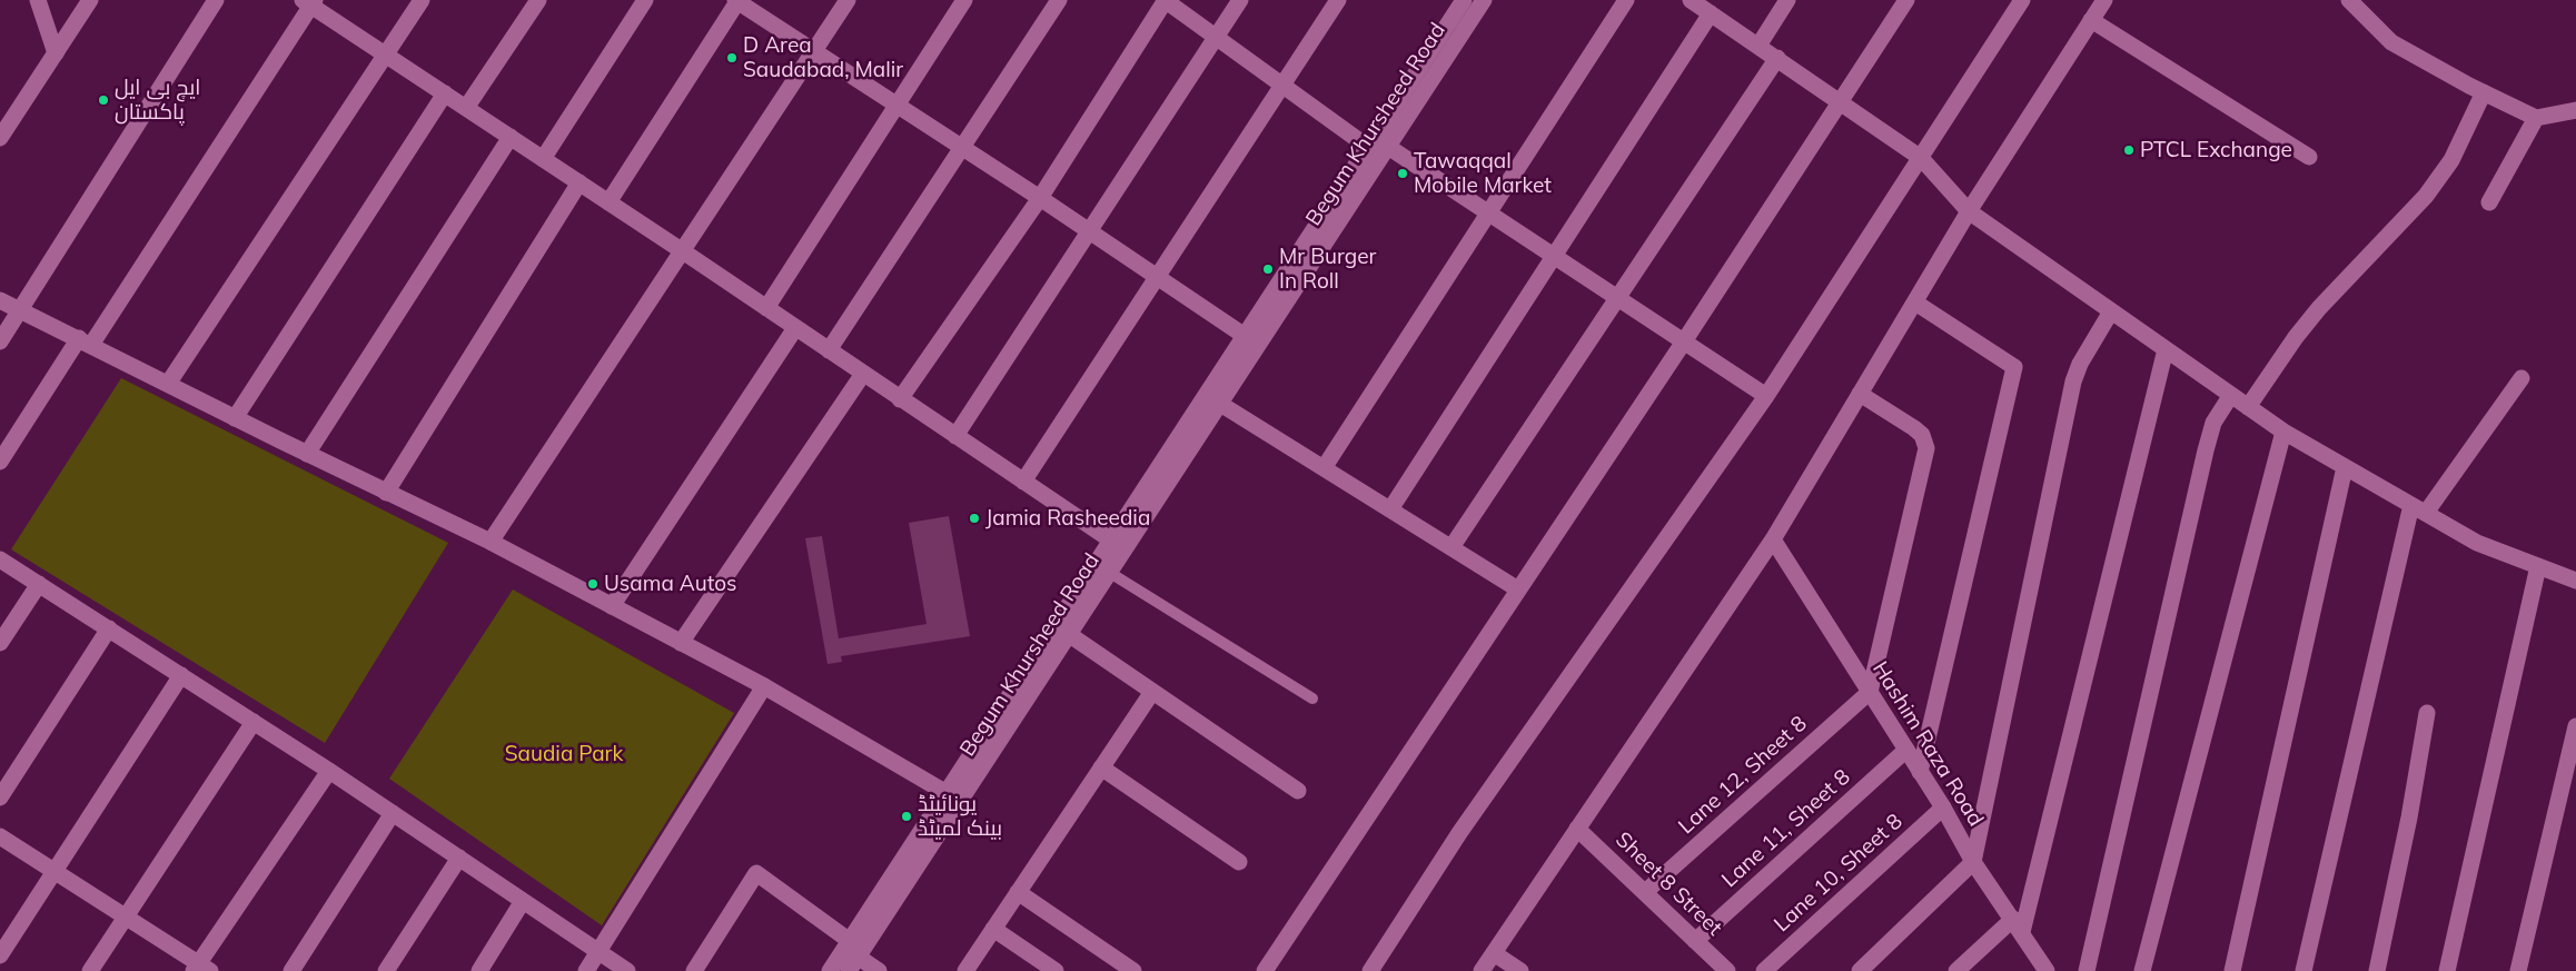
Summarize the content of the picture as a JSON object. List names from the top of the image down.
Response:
{
  "streets": {
    "street": [
      "Begum Khursheed Road",
      "Hashim Raza Road",
      "Lane 12, Sheet 8",
      "Lane 11, Sheet 8",
      "Lane 10, Sheet 8",
      "Sheet 8 Street"
    ]
  },
  "crossings": [
    ["Hashim Raza Road", "Lane 12, Sheet 8"],
    ["Hashim Raza Road", "Lane 11, Sheet 8"],
    ["Hashim Raza Road", "Lane 10, Sheet 8"],
    ["Lane 12, Sheet 8", "Sheet 8 Street"],
    ["Lane 11, Sheet 8", "Sheet 8 Street"]
  ],
  "parks": ["Saudia Park"],
  "places": [
    "D Area Saudabad, Malir",
    "ایچ بی ایل پاکستان",
    "PTCL Exchange",
    "Tawaqqal Mobile Market",
    "Mr Burger In Roll",
    "Jamia Rasheedia",
    "Usama Autos",
    "یونائیٹڈ بینک لمیٹڈ"
  ]
}
